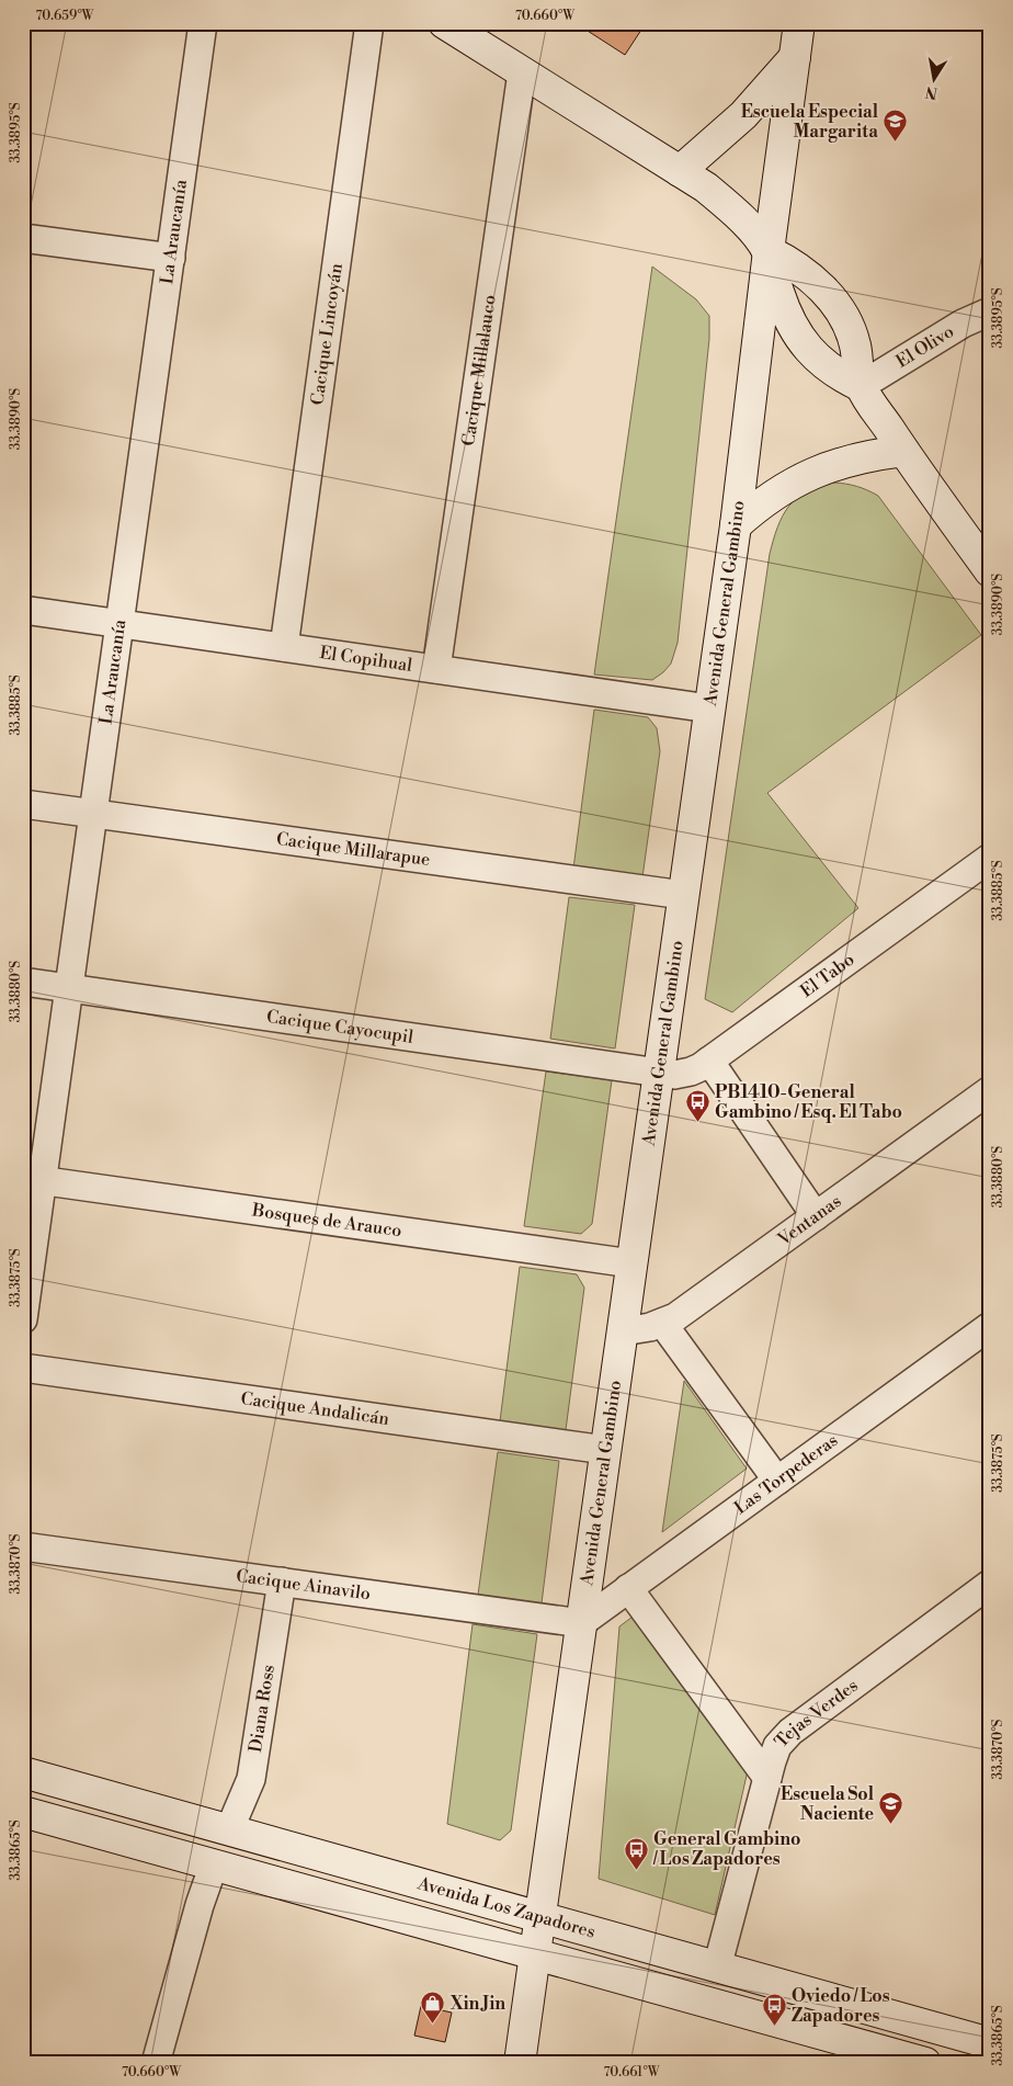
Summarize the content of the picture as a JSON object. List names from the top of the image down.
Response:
{
  "streets": {
    "main road": ["Avenida General Gambino", "Avenida Los Zapadores"],
    "street": [
      "La Araucanía",
      "Cacique Lincoyán",
      "El Olivo",
      "Cacique Millalauco",
      "El Copihual",
      "Cacique Millarapue",
      "El Tabo",
      "Cacique Cayocupil",
      "Ventanas",
      "Bosques de Arauco",
      "Cacique Andalicán",
      "Las Torpederas",
      "Cacique Ainavilo",
      "Diana Ross",
      "Tejas Verdes"
    ]
  },
  "crossings": [
    ["La Araucanía", "El Copihual"],
    ["La Araucanía", "Cacique Millarapue"],
    ["La Araucanía", "Cacique Cayocupil"],
    ["La Araucanía", "Bosques de Arauco"],
    ["Cacique Lincoyán", "El Copihual"],
    ["Cacique Millalauco", "El Copihual"],
    ["Avenida General Gambino", "El Copihual"],
    ["Avenida General Gambino", "Cacique Millarapue"],
    ["Avenida General Gambino", "El Tabo"],
    ["Avenida General Gambino", "Cacique Cayocupil"],
    ["Avenida General Gambino", "Ventanas"],
    ["Avenida General Gambino", "Bosques de Arauco"],
    ["Avenida General Gambino", "Cacique Andalicán"],
    ["Avenida General Gambino", "Las Torpederas"],
    ["Avenida General Gambino", "Cacique Ainavilo"],
    ["Avenida General Gambino", "Avenida Los Zapadores"],
    ["El Tabo", "Cacique Cayocupil"],
    ["Las Torpederas", "Cacique Ainavilo"],
    ["Cacique Ainavilo", "Diana Ross"],
    ["Diana Ross", "Avenida Los Zapadores"],
    ["Tejas Verdes", "Avenida Los Zapadores"]
  ],
  "places": {
    "school or university": ["Escuela Especial Margarita", "Escuela Sol Naciente"],
    "bus stop": ["PB1410-General Gambino / Esq. El Tabo", "General Gambino / Los Zapadores", "Oviedo / Los Zapadores"],
    "shop": ["Xin Jin"]
  },
  "north": "bottom",
  "coordinates": [
    "70.659°W",
    "70.660°W",
    "33.3895°S",
    "33.3890°S",
    "33.3885°S",
    "33.3880°S",
    "33.3875°S",
    "33.3870°S",
    "33.3865°S",
    "70.661°W"
  ]
}
